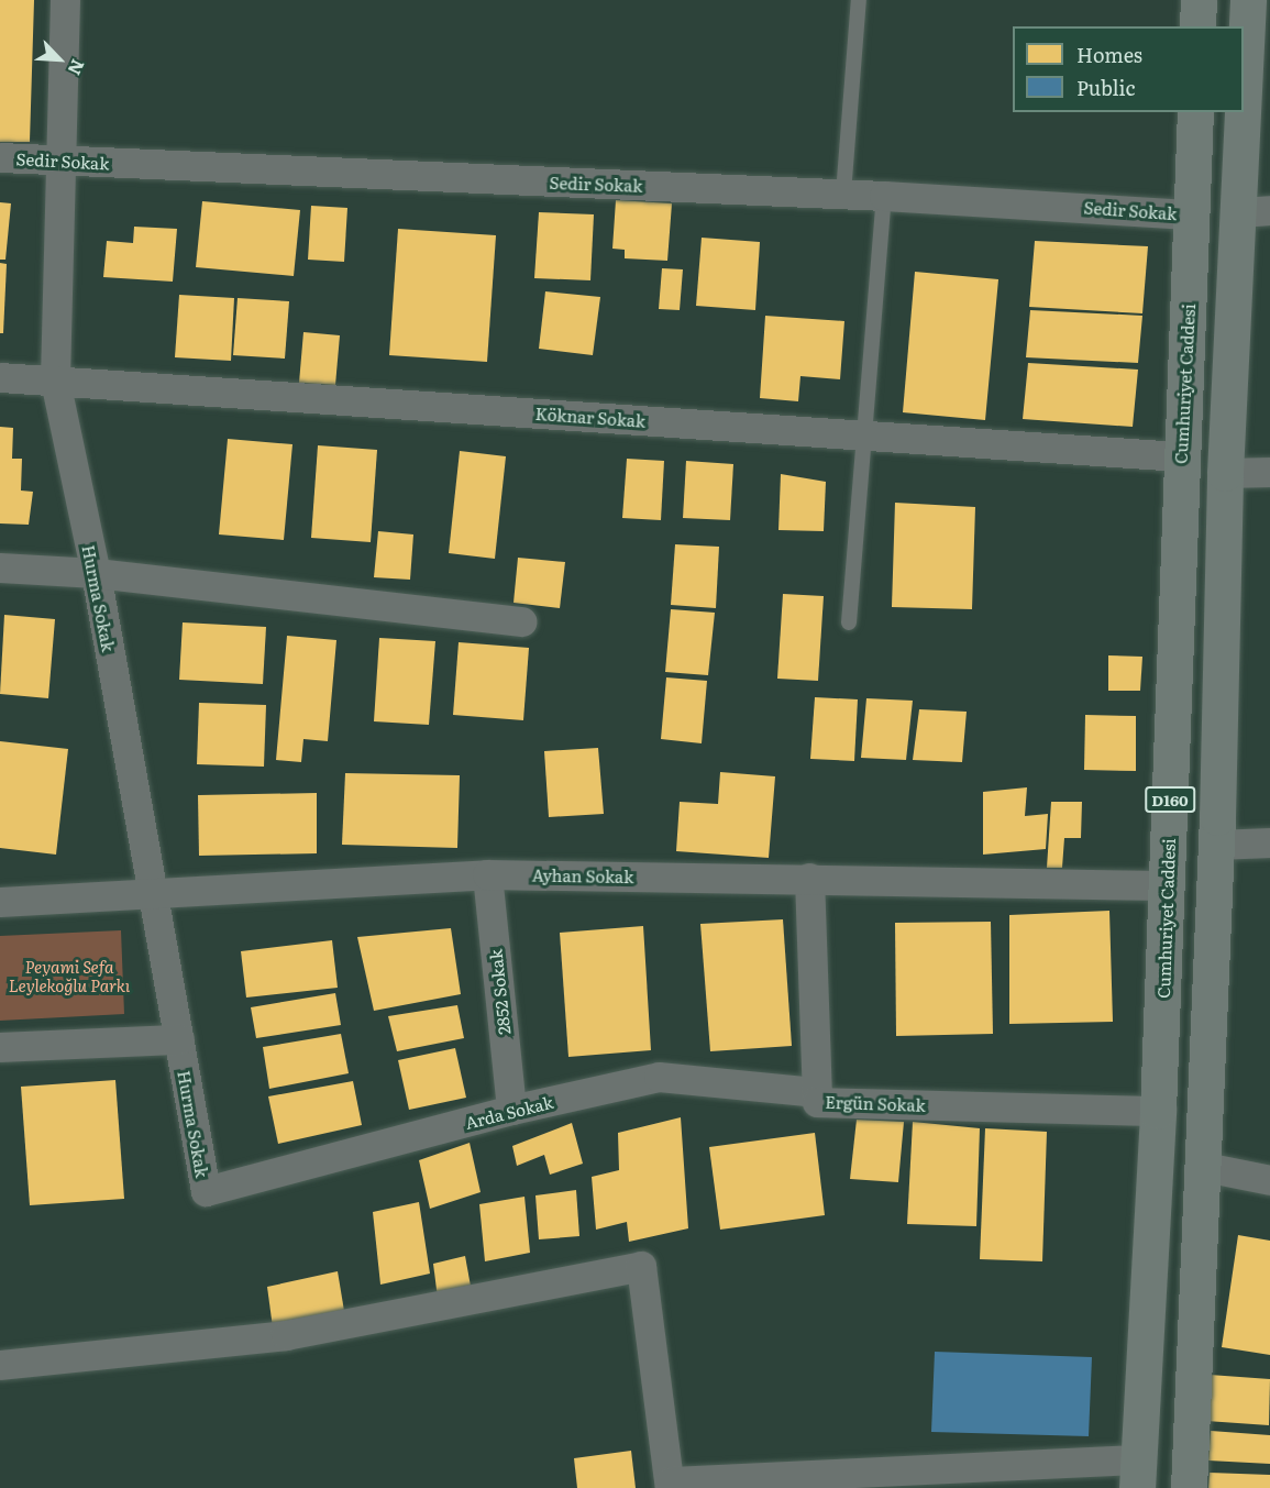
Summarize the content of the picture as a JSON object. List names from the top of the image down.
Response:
{
  "streets": {
    "main road": ["Cumhuriyet Caddesi", "D160"],
    "street": [
      "Sedir Sokak",
      "Köknar Sokak",
      "Hurma Sokak",
      "Ayhan Sokak",
      "2852 Sokak",
      "Ergün Sokak",
      "Arda Sokak"
    ]
  },
  "crossings": [
    ["Sedir Sokak", "Cumhuriyet Caddesi"],
    ["Sedir Sokak", "Hurma Sokak"],
    ["Cumhuriyet Caddesi", "Köknar Sokak"],
    ["Cumhuriyet Caddesi", "Ayhan Sokak"],
    ["Cumhuriyet Caddesi", "Ergün Sokak"],
    ["Köknar Sokak", "Hurma Sokak"],
    ["Hurma Sokak", "Ayhan Sokak"],
    ["Hurma Sokak", "Arda Sokak"],
    ["Ayhan Sokak", "2852 Sokak"],
    ["Ayhan Sokak", "Ergün Sokak"],
    ["2852 Sokak", "Arda Sokak"],
    ["Ergün Sokak", "Arda Sokak"]
  ],
  "parks": ["Peyami Sefa Leylekoğlu Parkı"],
  "legend": ["Homes", "Public"],
  "north": "bottom right"
}
